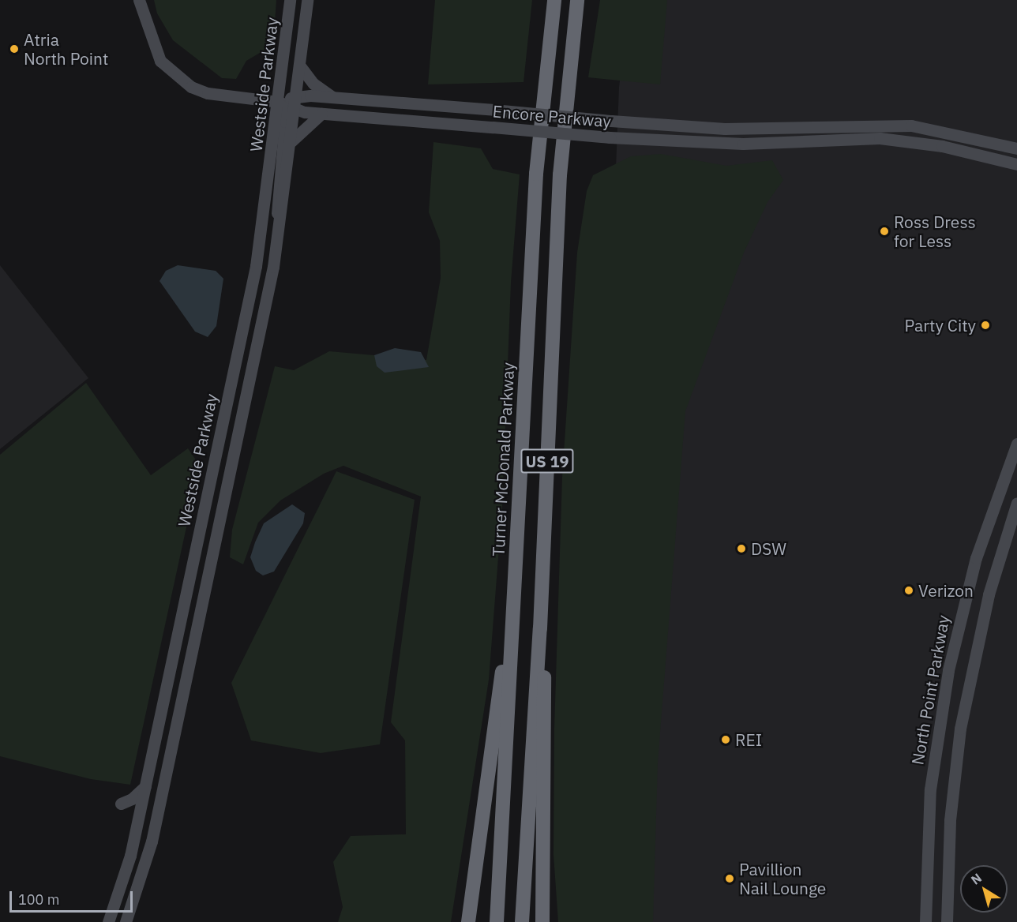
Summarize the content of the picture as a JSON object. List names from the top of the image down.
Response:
{
  "streets": {
    "highway": ["Turner McDonald Parkway", "US 19"],
    "main road": ["Westside Parkway", "Encore Parkway", "North Point Parkway"]
  },
  "crossings": [
    ["Westside Parkway", "Encore Parkway"]
  ],
  "places": [
    "Atria North Point",
    "Ross Dress for Less",
    "Party City",
    "DSW",
    "Verizon",
    "REI",
    "Pavillion Nail Lounge"
  ],
  "scale_bar": "100 m",
  "north": "top left"
}
